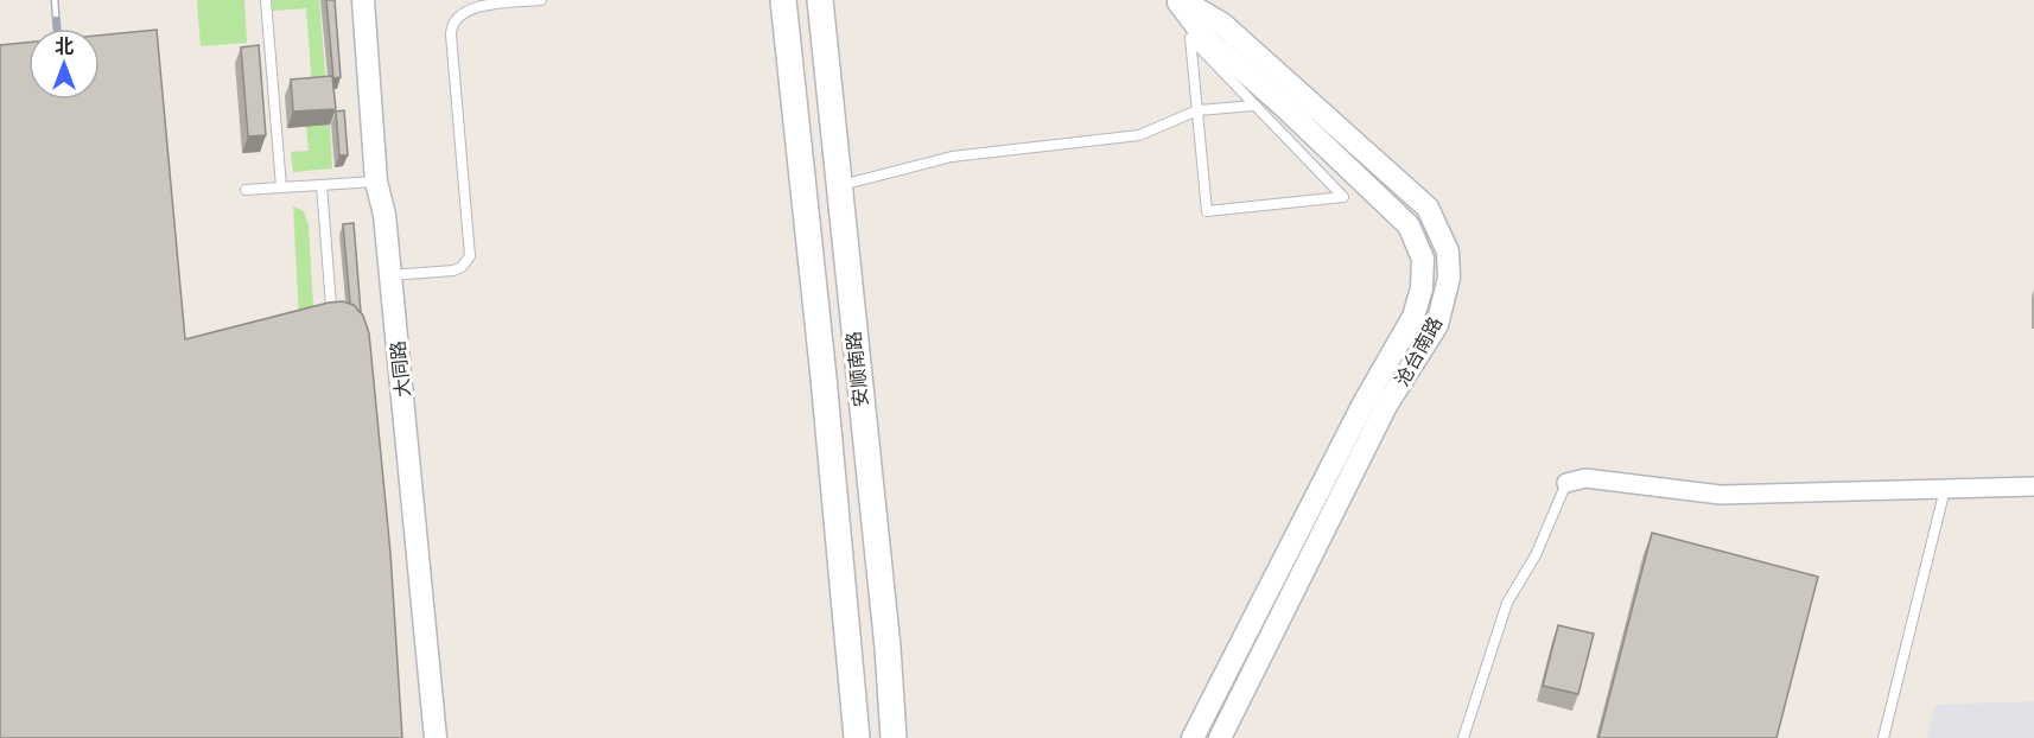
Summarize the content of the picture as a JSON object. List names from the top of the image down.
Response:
{
  "streets": {
    "main road": ["安顺南路"],
    "street": ["沧台南路", "大同路"]
  },
  "north": "top"
}
